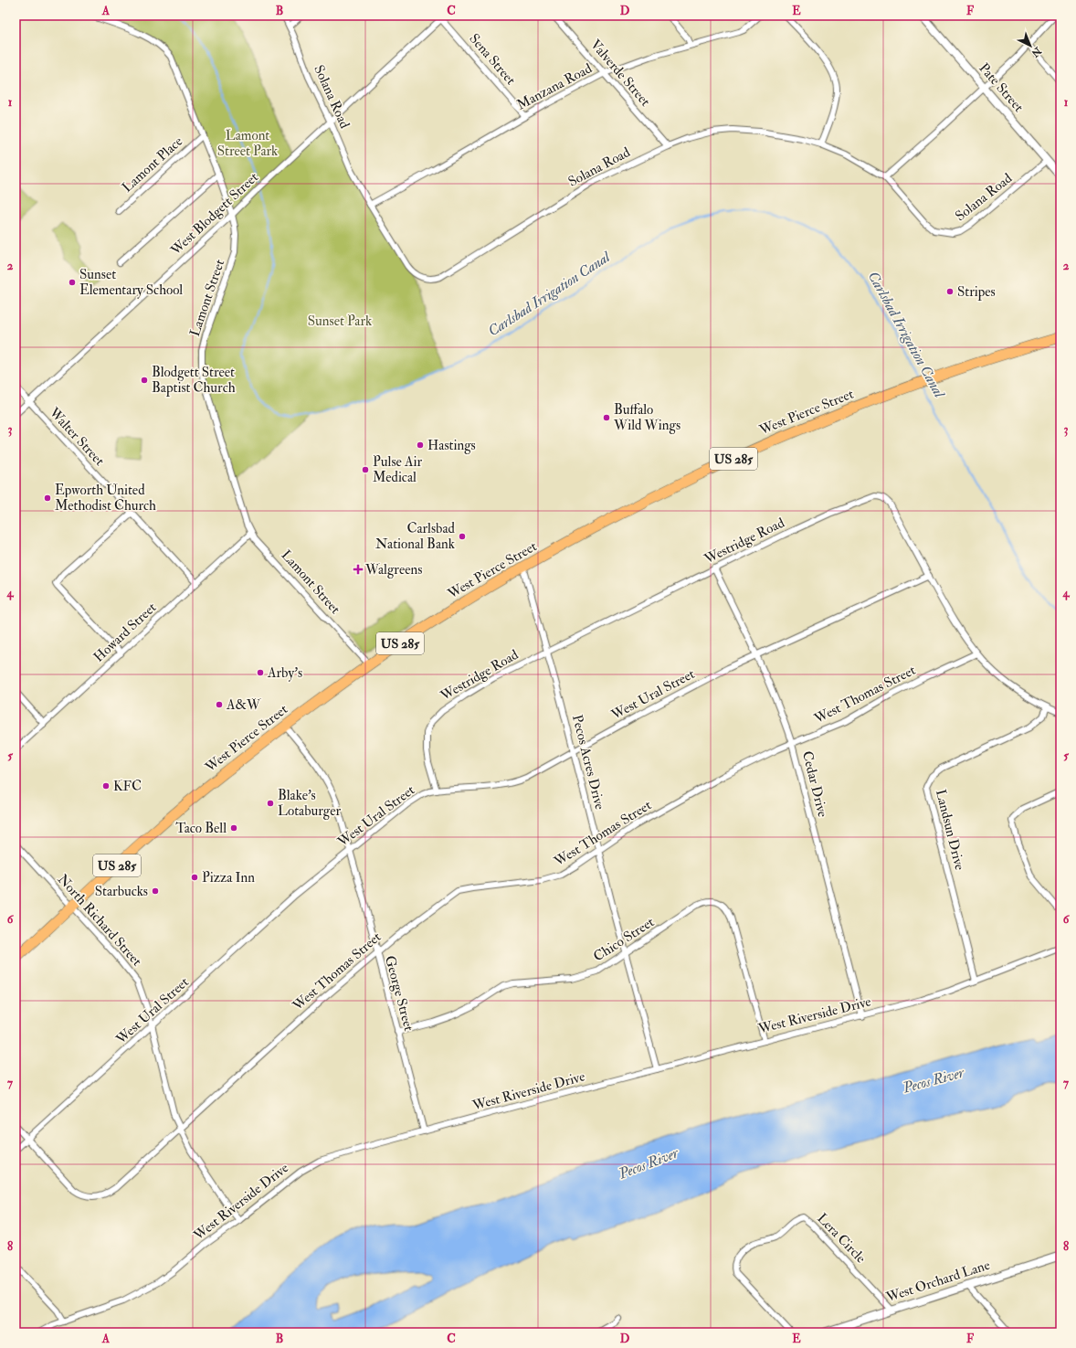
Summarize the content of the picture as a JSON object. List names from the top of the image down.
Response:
{
  "streets": {
    "highway": ["West Pierce Street", "US 285"],
    "street": [
      "Sena Street",
      "Valverde Street",
      "Manzana Road",
      "Pate Street",
      "Solana Road",
      "Lamont Place",
      "West Blodgett Street",
      "Lamont Street",
      "Walter Street",
      "Westridge Road",
      "Howard Street",
      "West Ural Street",
      "West Thomas Street",
      "Pecos Acres Drive",
      "Cedar Drive",
      "Landsun Drive",
      "North Richard Street",
      "Chico Street",
      "George Street",
      "West Riverside Drive",
      "Lera Circle",
      "West Orchard Lane"
    ]
  },
  "crossings": [
    ["Sena Street", "Manzana Road"],
    ["Sena Street", "West Blodgett Street"],
    ["Valverde Street", "Manzana Road"],
    ["Valverde Street", "Solana Road"],
    ["Manzana Road", "Solana Road"],
    ["Pate Street", "Solana Road"],
    ["Solana Road", "West Blodgett Street"],
    ["Lamont Place", "Lamont Street"],
    ["West Blodgett Street", "Lamont Street"],
    ["West Blodgett Street", "Walter Street"],
    ["Lamont Street", "West Pierce Street"],
    ["Lamont Street", "Howard Street"],
    ["West Pierce Street", "Pecos Acres Drive"],
    ["West Pierce Street", "North Richard Street"],
    ["West Pierce Street", "George Street"],
    ["Walter Street", "Howard Street"],
    ["Westridge Road", "West Ural Street"],
    ["Westridge Road", "West Thomas Street"],
    ["Westridge Road", "Pecos Acres Drive"],
    ["Westridge Road", "Cedar Drive"],
    ["Westridge Road", "Landsun Drive"],
    ["West Ural Street", "West Thomas Street"],
    ["West Ural Street", "Pecos Acres Drive"],
    ["West Ural Street", "Cedar Drive"],
    ["West Ural Street", "North Richard Street"],
    ["West Ural Street", "George Street"],
    ["West Thomas Street", "Pecos Acres Drive"],
    ["West Thomas Street", "Cedar Drive"],
    ["West Thomas Street", "North Richard Street"],
    ["West Thomas Street", "George Street"],
    ["Pecos Acres Drive", "Chico Street"],
    ["Pecos Acres Drive", "West Riverside Drive"],
    ["Cedar Drive", "West Riverside Drive"],
    ["Landsun Drive", "West Riverside Drive"],
    ["North Richard Street", "West Riverside Drive"],
    ["Chico Street", "George Street"],
    ["Chico Street", "West Riverside Drive"],
    ["George Street", "West Riverside Drive"],
    ["Lera Circle", "West Orchard Lane"]
  ],
  "water": ["Carlsbad Irrigation Canal", "Pecos River"],
  "parks": ["Lamont Street Park", "Sunset Park"],
  "places": {
    "other": [
      "Sunset Elementary School",
      "Stripes",
      "Blodgett Street Baptist Church",
      "Buffalo Wild Wings",
      "Hastings",
      "Pulse Air Medical",
      "Epworth United Methodist Church",
      "Carlsbad National Bank",
      "Arby's",
      "A&W",
      "KFC",
      "Blake's Lotaburger",
      "Taco Bell",
      "Pizza Inn",
      "Starbucks"
    ],
    "health": ["Walgreens"]
  },
  "north": "bottom right",
  "grid": {
    "columns": [
      "A",
      "B",
      "C",
      "D",
      "E",
      "F"
    ],
    "rows": [
      "1",
      "2",
      "3",
      "4",
      "5",
      "6",
      "7",
      "8"
    ]
  }
}
